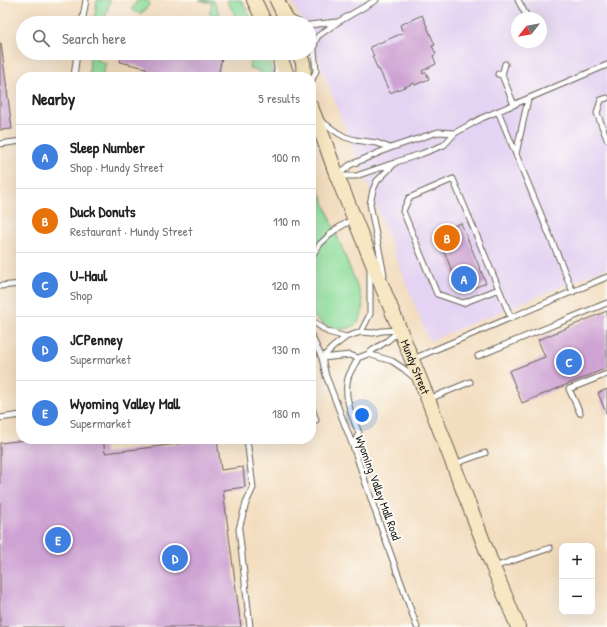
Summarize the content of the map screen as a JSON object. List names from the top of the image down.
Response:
{
  "streets": {
    "main road": ["Mundy Street"],
    "lane": ["Wyoming Valley Mall Road"]
  },
  "north": "bottom left",
  "page": {
    "search": "Search here",
    "heading": ["Nearby", "5 results"],
    "list": [
      {
        "mark": "A",
        "name": "Sleep Number",
        "note": "Shop · Mundy Street",
        "value": "100 m"
      },
      {
        "mark": "B",
        "name": "Duck Donuts",
        "note": "Restaurant · Mundy Street",
        "value": "110 m"
      },
      {
        "mark": "C",
        "name": "U-Haul",
        "note": "Shop",
        "value": "120 m"
      },
      {
        "mark": "D",
        "name": "JCPenney",
        "note": "Supermarket",
        "value": "130 m"
      },
      {
        "mark": "E",
        "name": "Wyoming Valley Mall",
        "note": "Supermarket",
        "value": "180 m"
      }
    ],
    "pins": [
      "B",
      "A",
      "C",
      "E",
      "D"
    ],
    "map_buttons": ["+", "−"]
  }
}
